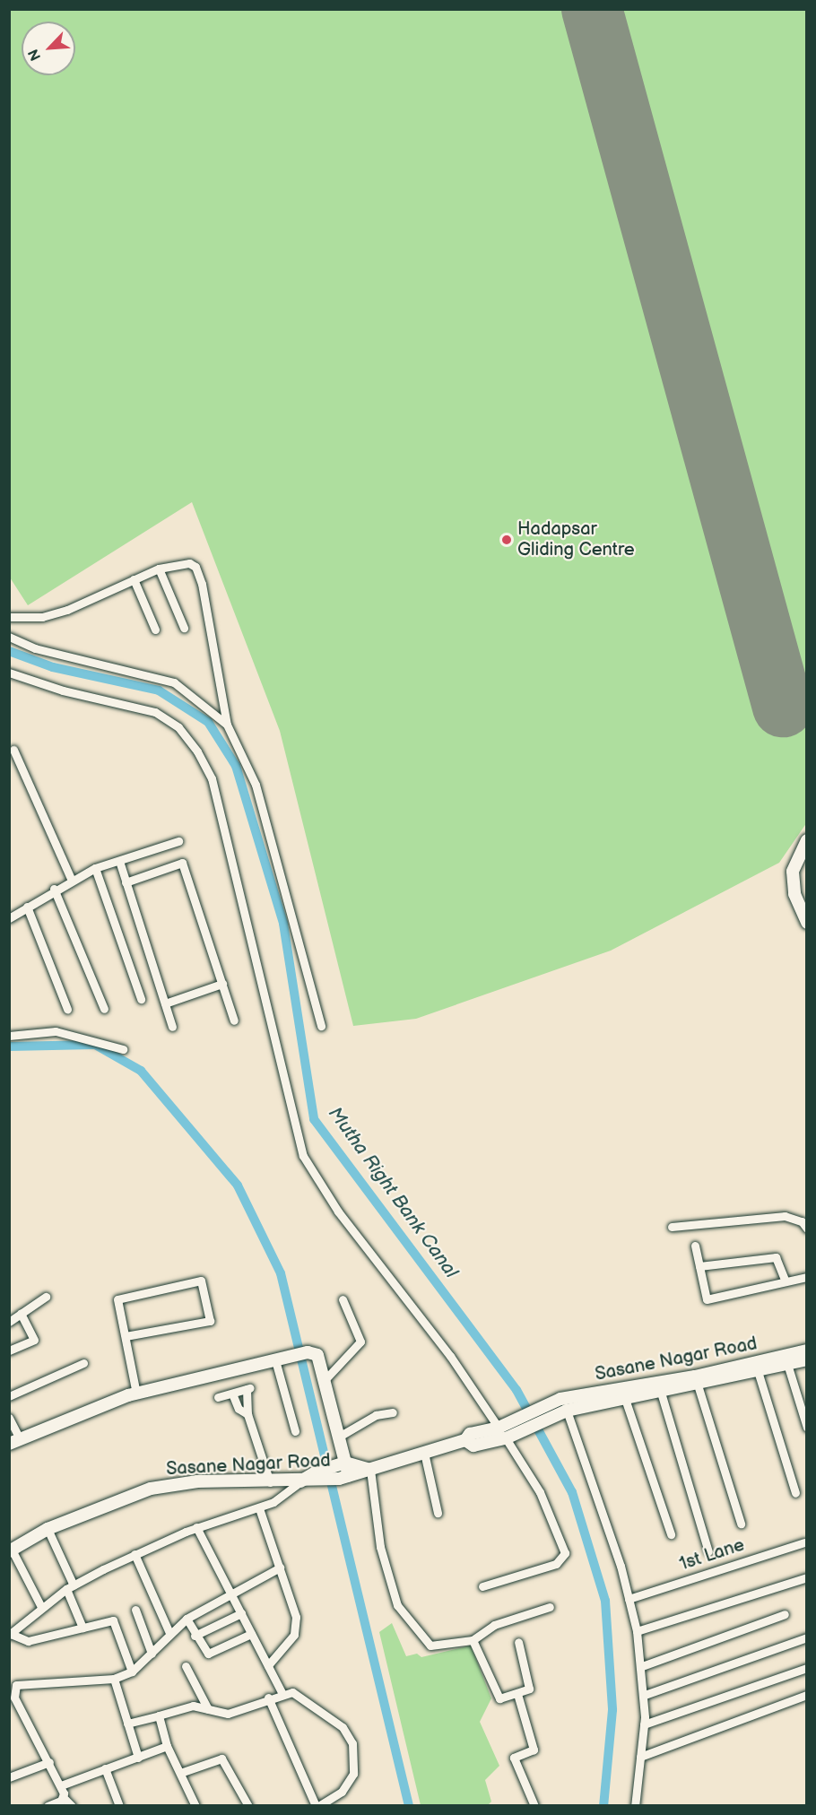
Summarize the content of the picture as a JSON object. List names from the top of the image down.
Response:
{
  "streets": {
    "street": ["Sasane Nagar Road", "1st Lane"]
  },
  "water": ["Mutha Right Bank Canal"],
  "places": ["Hadapsar Gliding Centre"],
  "north": "bottom left"
}
